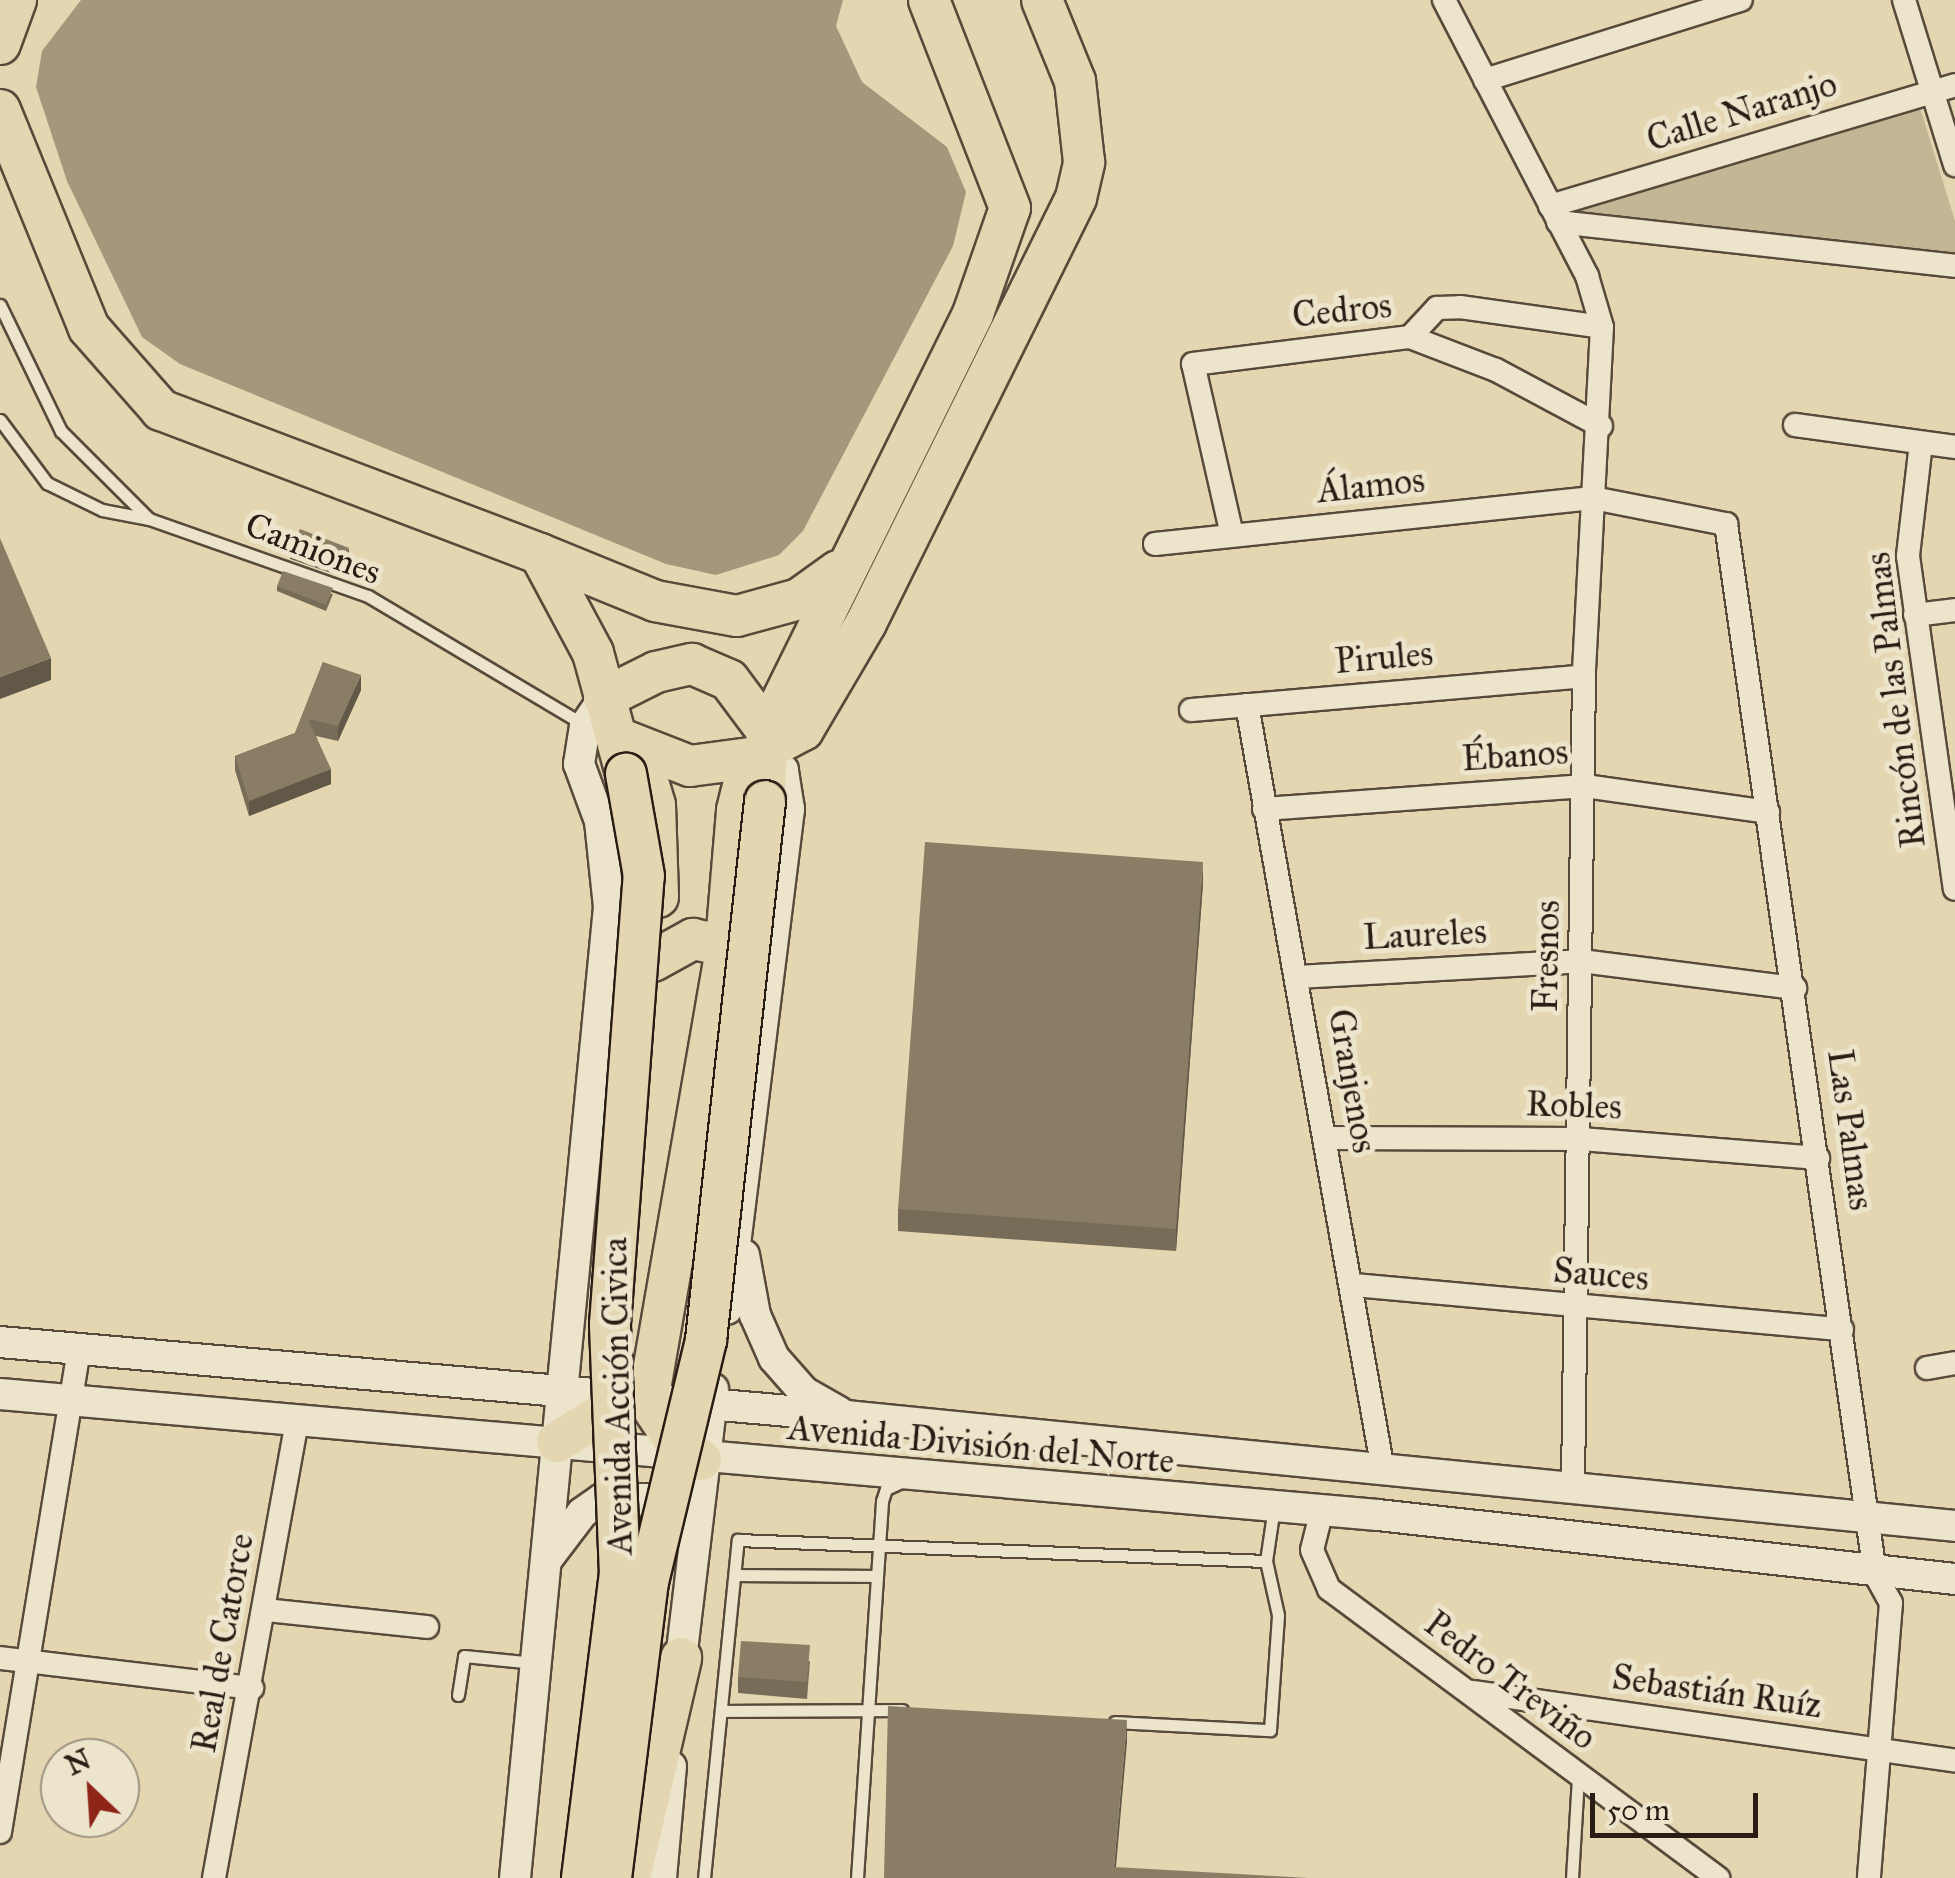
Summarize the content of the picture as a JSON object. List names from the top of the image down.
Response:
{
  "streets": {
    "highway": ["Avenida Acción Civica"],
    "main road": ["Avenida División del Norte"],
    "street": [
      "Calle Naranjo",
      "Cedros",
      "Álamos",
      "Pirules",
      "Rincón de las Palmas",
      "Ébanos",
      "Laureles",
      "Fresnos",
      "Granjenos",
      "Robles",
      "Las Palmas",
      "Sauces",
      "Real de Catorce",
      "Pedro Treviño",
      "Sebastián Ruíz"
    ],
    "lane": ["Camiones"]
  },
  "crossings": [
    ["Calle Naranjo", "Fresnos"],
    ["Cedros", "Álamos"],
    ["Cedros", "Fresnos"],
    ["Álamos", "Fresnos"],
    ["Álamos", "Las Palmas"],
    ["Camiones", "Avenida Acción Civica"],
    ["Pirules", "Fresnos"],
    ["Pirules", "Granjenos"],
    ["Ébanos", "Fresnos"],
    ["Ébanos", "Granjenos"],
    ["Ébanos", "Las Palmas"],
    ["Laureles", "Fresnos"],
    ["Laureles", "Granjenos"],
    ["Laureles", "Las Palmas"],
    ["Fresnos", "Robles"],
    ["Fresnos", "Las Palmas"],
    ["Fresnos", "Sauces"],
    ["Fresnos", "Avenida División del Norte"],
    ["Granjenos", "Robles"],
    ["Granjenos", "Sauces"],
    ["Granjenos", "Avenida División del Norte"],
    ["Robles", "Las Palmas"],
    ["Las Palmas", "Sauces"],
    ["Las Palmas", "Avenida División del Norte"],
    ["Las Palmas", "Sebastián Ruíz"],
    ["Avenida Acción Civica", "Avenida División del Norte"],
    ["Avenida División del Norte", "Real de Catorce"],
    ["Avenida División del Norte", "Pedro Treviño"],
    ["Pedro Treviño", "Sebastián Ruíz"]
  ],
  "scale_bar": "50 m",
  "north": "top left"
}
